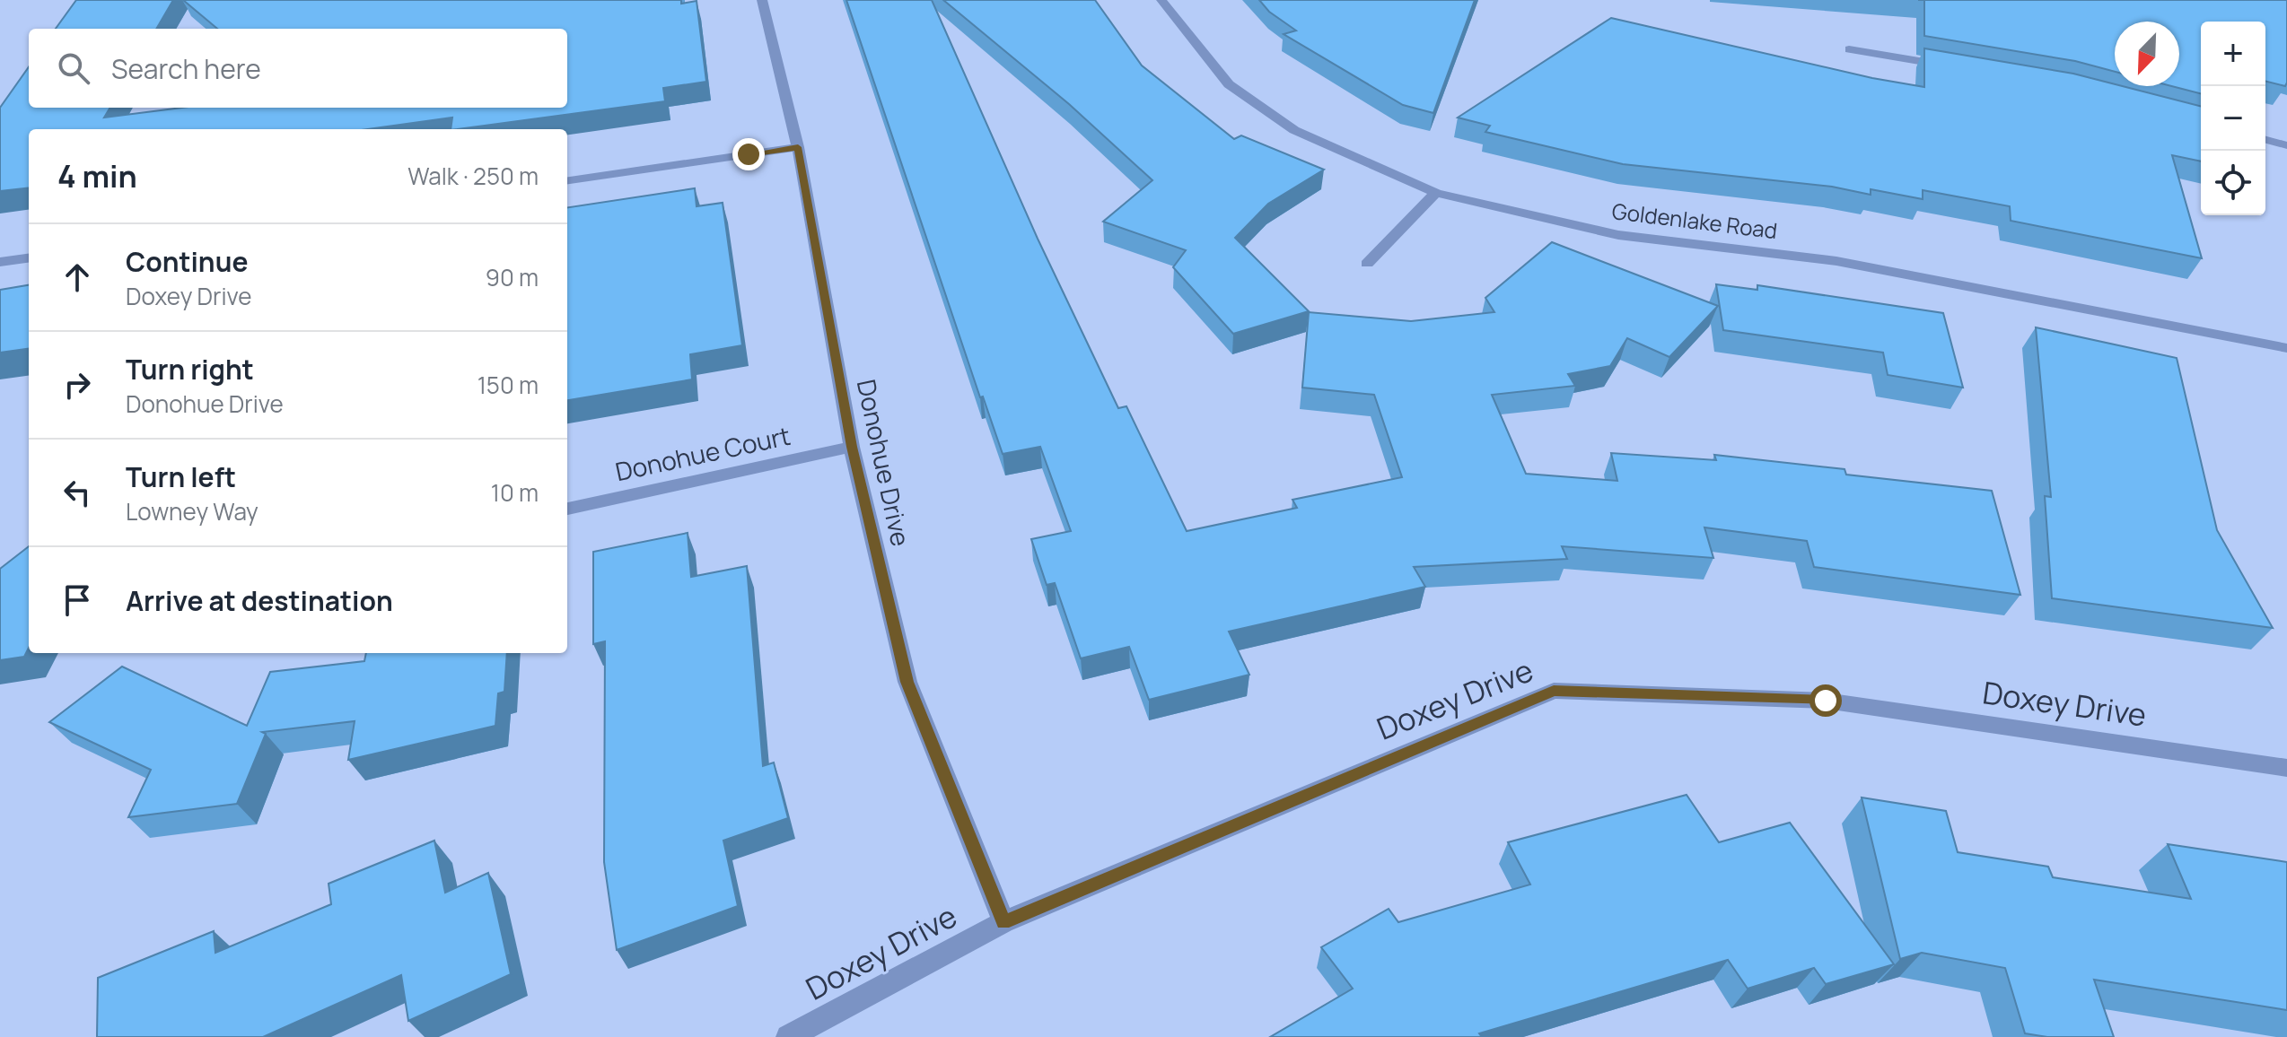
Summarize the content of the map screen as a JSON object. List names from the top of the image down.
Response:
{
  "streets": {
    "street": [
      "Goldenlake Road",
      "Donohue Court",
      "Donohue Drive",
      "Doxey Drive"
    ]
  },
  "crossings": [
    ["Donohue Court", "Donohue Drive"],
    ["Donohue Drive", "Doxey Drive"]
  ],
  "north": "bottom left",
  "page": {
    "map_buttons": ["+", "−"],
    "search": "Search here",
    "heading": ["4 min", "Walk · 250 m"],
    "list": [
      ["Continue", "Doxey Drive", "90 m"],
      ["Turn right", "Donohue Drive", "150 m"],
      ["Turn left", "Lowney Way", "10 m"],
      "Arrive at destination"
    ]
  }
}
